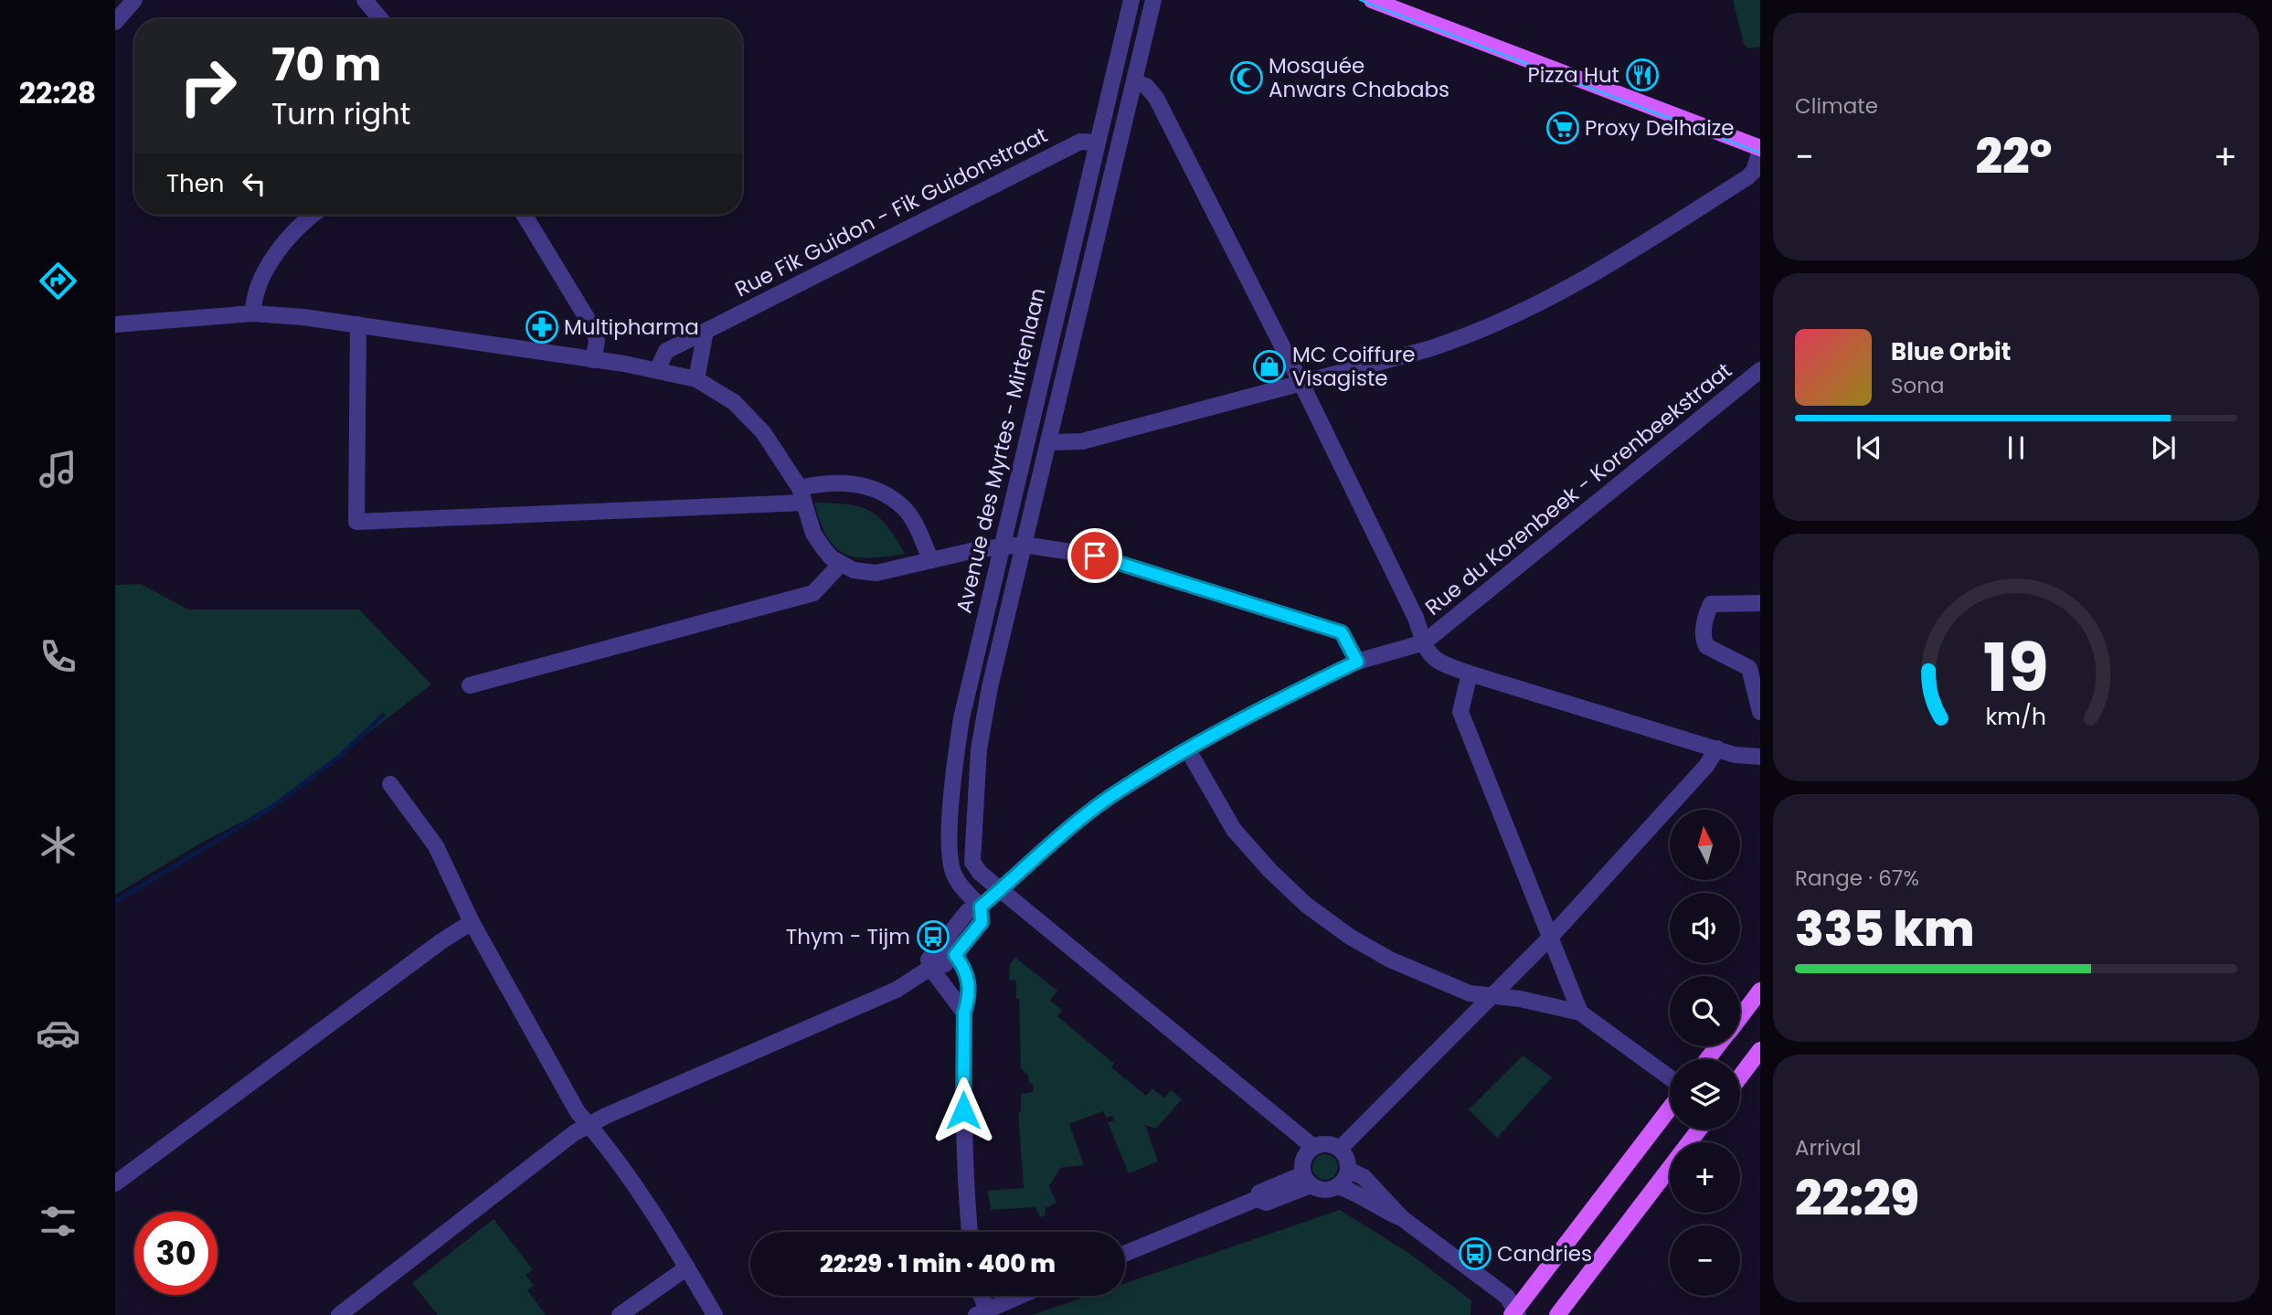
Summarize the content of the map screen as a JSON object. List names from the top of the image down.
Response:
{
  "streets": {
    "street": ["Rue Fik Guidon - Fik Guidonstraat", "Avenue des Myrtes - Mirtenlaan", "Rue du Korenbeek - Korenbeekstraat"]
  },
  "crossings": [
    ["Rue Fik Guidon - Fik Guidonstraat", "Avenue des Myrtes - Mirtenlaan"]
  ],
  "places": {
    "restaurant": ["Pizza Hut"],
    "mosque": ["Mosquée Anwars Chababs"],
    "supermarket": ["Proxy Delhaize"],
    "pharmacy": ["Multipharma"],
    "shop": ["MC Coiffure Visagiste"],
    "bus stop": ["Thym - Tijm", "Candries"]
  },
  "north": "top",
  "page": {
    "tabs": "22:28",
    "tile": [
      "Climate",
      ["Range · 67%", "335 km"],
      ["Arrival", "22:29"]
    ],
    "turn": ["70 m", "Turn right"],
    "heat": ["−", "22°", "+"],
    "then": "Then",
    "song": ["Blue Orbit", "Sona"],
    "map_buttons": ["+", "−"],
    "limit": "30",
    "trip": "22:29 · 1 min · 400 m",
    "gauge": ["19", "km/h"]
  }
}
